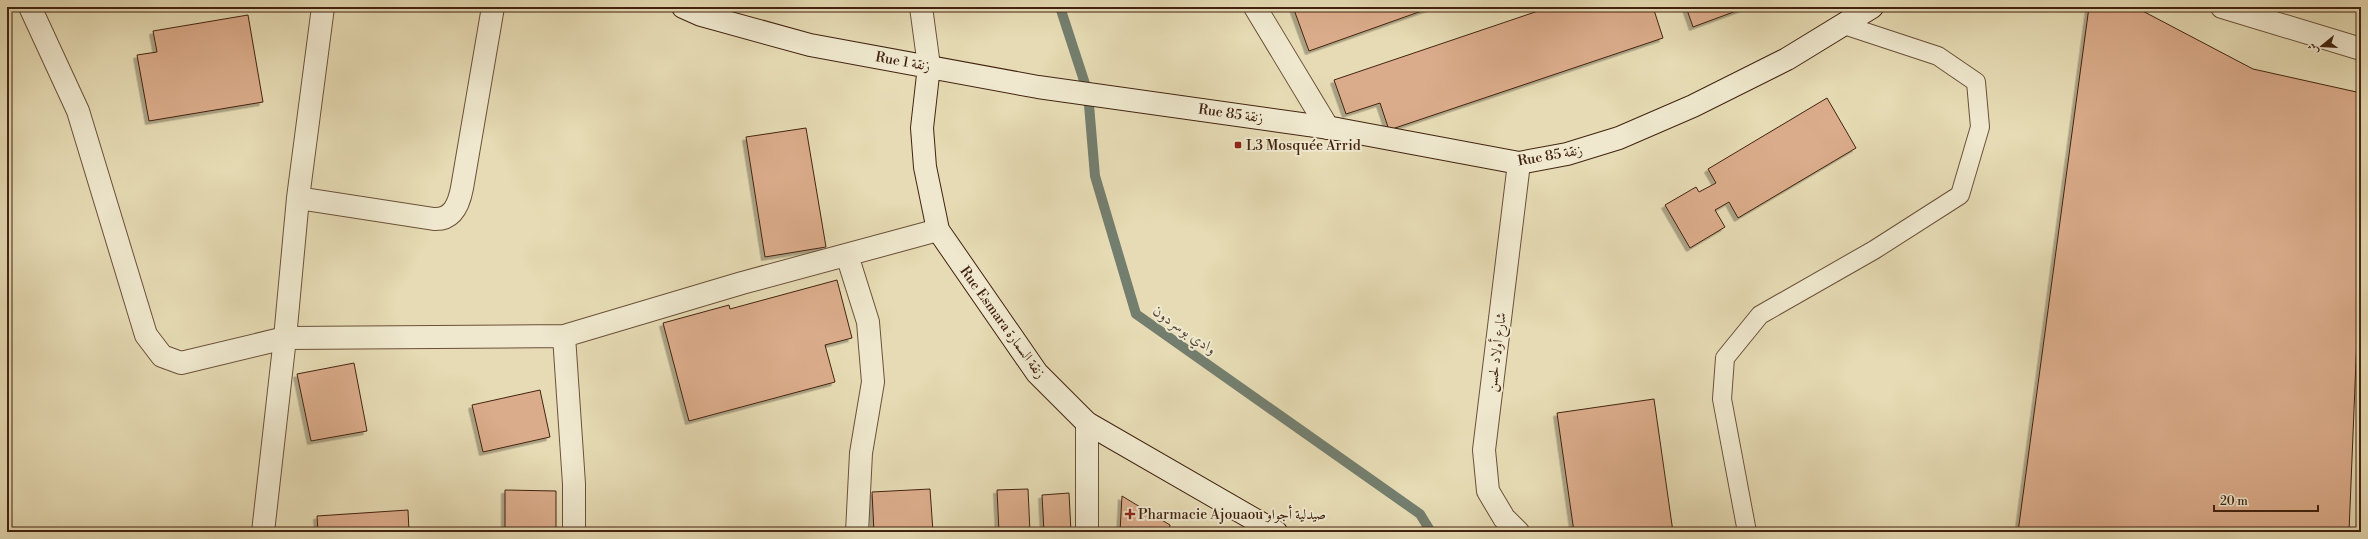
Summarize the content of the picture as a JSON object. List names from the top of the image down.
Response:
{
  "streets": {
    "street": [
      "Rue زنقة 1",
      "Rue 85 زنقة",
      "Rue Esmara زنقة السمارة",
      "شارع أولاد لحسن"
    ]
  },
  "crossings": [
    ["Rue زنقة 1", "Rue 85 زنقة"],
    ["Rue زنقة 1", "Rue Esmara زنقة السمارة"],
    ["Rue 85 زنقة", "شارع أولاد لحسن"]
  ],
  "water": ["وادي بوسردون"],
  "places": {
    "transit": ["L3 Mosquée Arrid"],
    "health": ["Pharmacie Ajouaou صيدلية أجواو"]
  },
  "scale_bar": "20 m",
  "north": "left"
}
